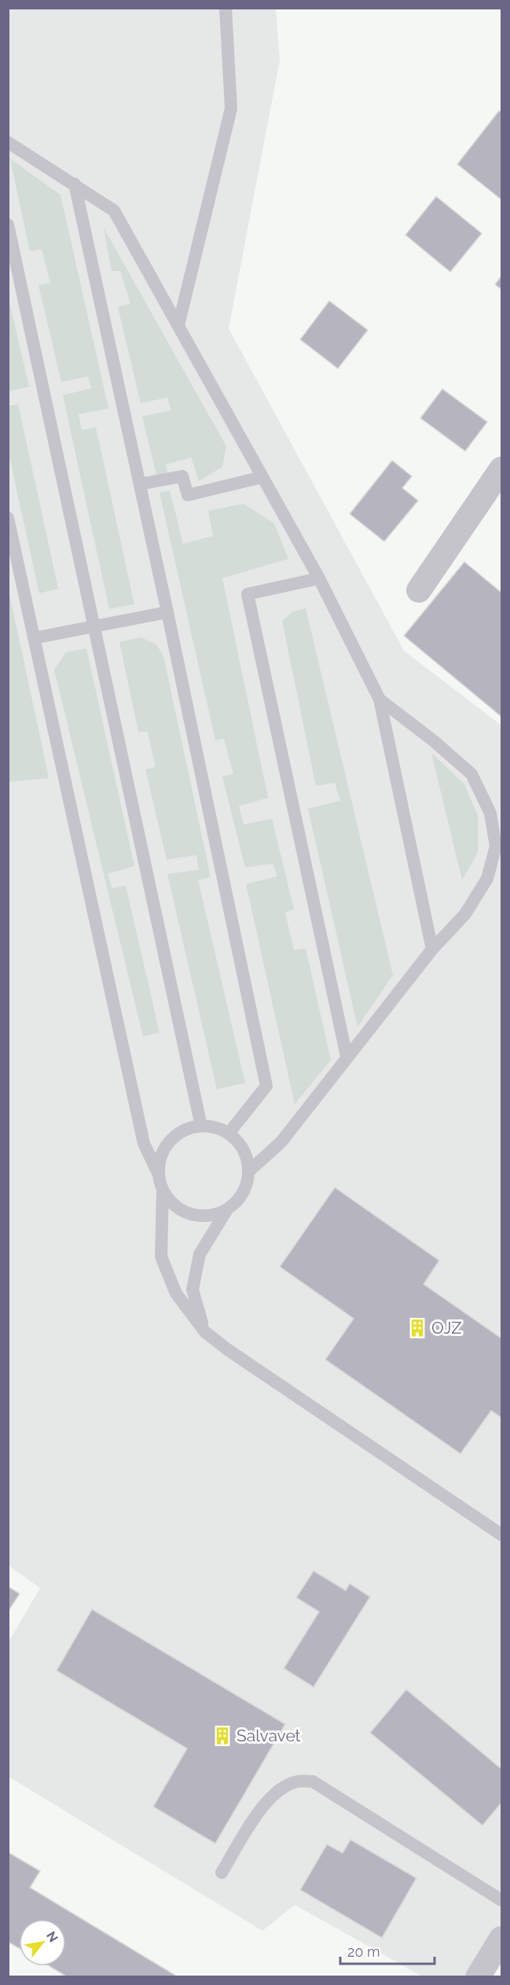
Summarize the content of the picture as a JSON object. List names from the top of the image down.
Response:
{
  "places": {
    "building": ["OJZ", "Salvavet"]
  },
  "scale_bar": "20 m",
  "north": "top right"
}
